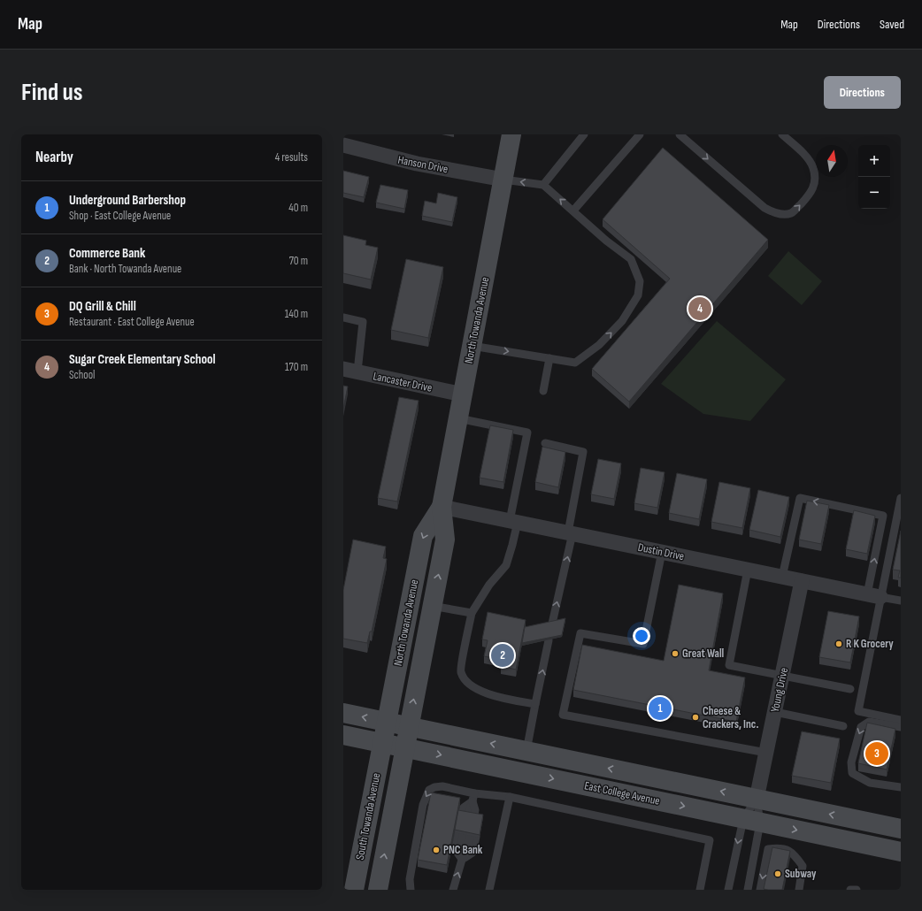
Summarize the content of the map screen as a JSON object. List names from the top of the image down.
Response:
{
  "streets": {
    "main road": ["North Towanda Avenue", "East College Avenue", "South Towanda Avenue"],
    "street": [
      "Hanson Drive",
      "Lancaster Drive",
      "Dustin Drive",
      "Young Drive"
    ]
  },
  "crossings": [
    ["Hanson Drive", "North Towanda Avenue"],
    ["North Towanda Avenue", "Lancaster Drive"],
    ["North Towanda Avenue", "Dustin Drive"],
    ["North Towanda Avenue", "East College Avenue"],
    ["North Towanda Avenue", "South Towanda Avenue"],
    ["Dustin Drive", "Young Drive"],
    ["Young Drive", "East College Avenue"],
    ["East College Avenue", "South Towanda Avenue"]
  ],
  "places": [
    "R K Grocery",
    "Great Wall",
    "Cheese & Crackers, Inc.",
    "PNC Bank",
    "Subway"
  ],
  "north": "top",
  "page": {
    "header": "Map",
    "nav": ["Map", "Directions", "Saved"],
    "buttons": "Directions",
    "title": "Find us",
    "heading": ["Nearby", "4 results"],
    "map_buttons": ["+", "−"],
    "list": [
      {
        "mark": "1",
        "name": "Underground Barbershop",
        "note": "Shop · East College Avenue",
        "value": "40 m"
      },
      {
        "mark": "2",
        "name": "Commerce Bank",
        "note": "Bank · North Towanda Avenue",
        "value": "70 m"
      },
      {
        "mark": "3",
        "name": "DQ Grill & Chill",
        "note": "Restaurant · East College Avenue",
        "value": "140 m"
      },
      {
        "mark": "4",
        "name": "Sugar Creek Elementary School",
        "note": "School",
        "value": "170 m"
      }
    ],
    "pins": [
      "4",
      "2",
      "1",
      "3"
    ]
  }
}
